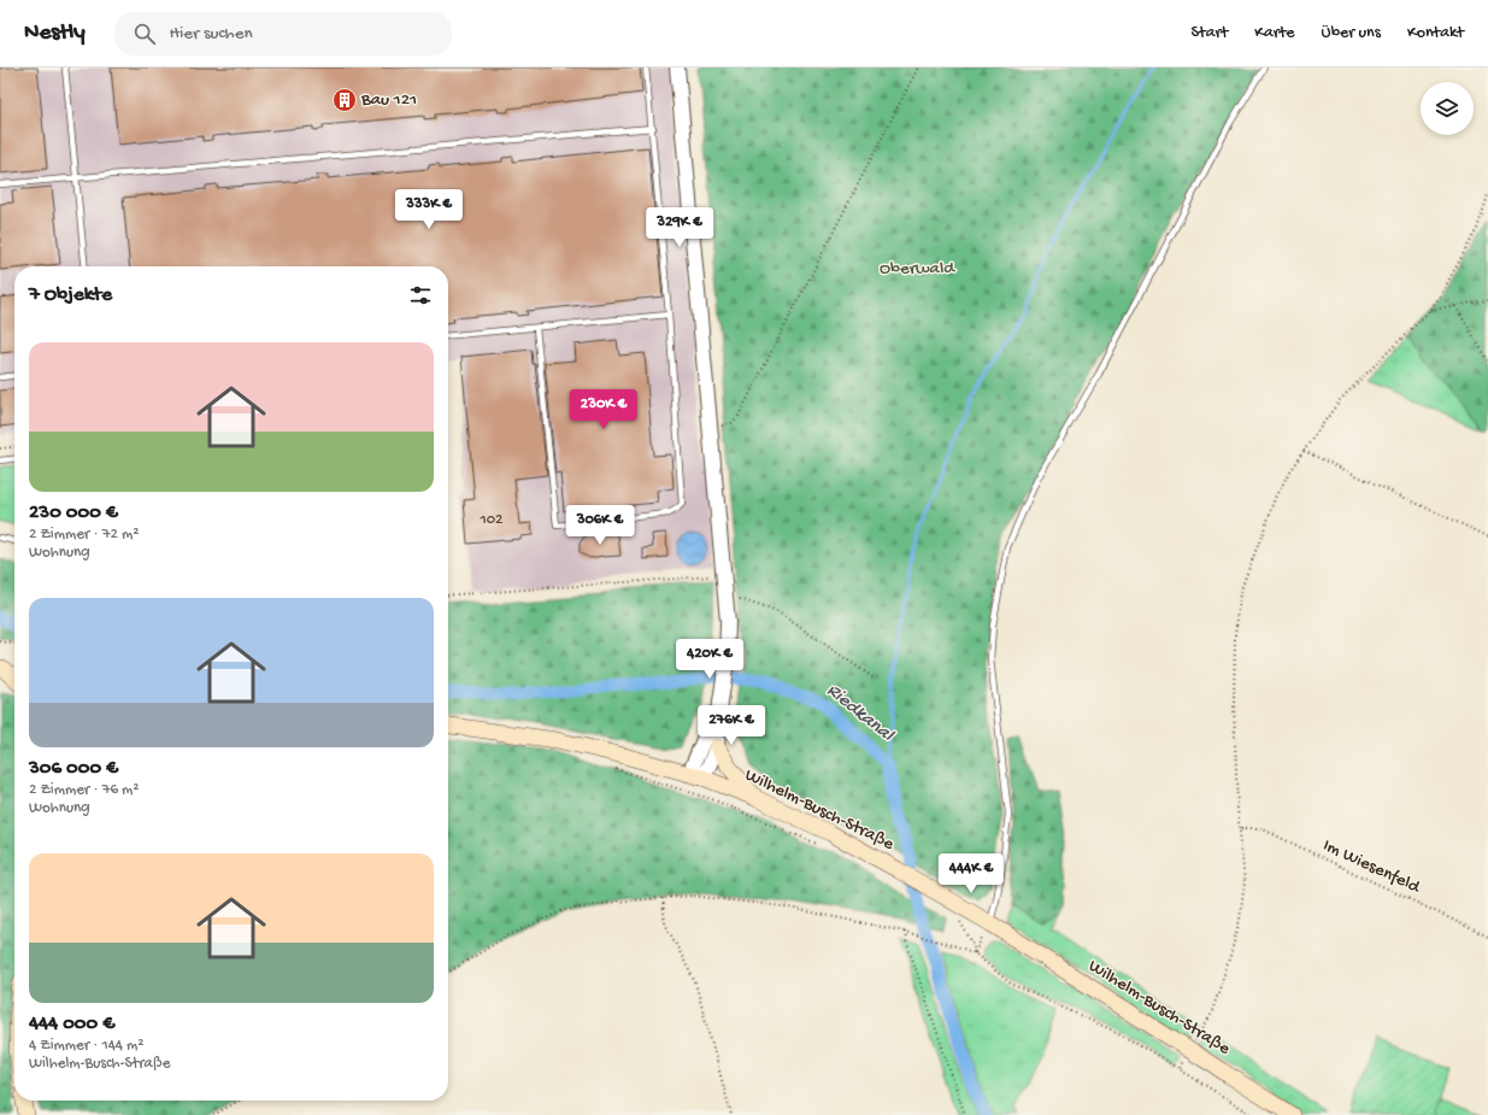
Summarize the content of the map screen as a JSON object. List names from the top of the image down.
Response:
{
  "streets": {
    "main road": ["Wilhelm-Busch-Straße"],
    "path": ["Im Wiesenfeld"]
  },
  "water": ["Riedkanal"],
  "parks": ["Oberwald"],
  "places": {
    "building": ["Bau 121"]
  },
  "house_numbers": ["102"],
  "page": {
    "header": "Nestly",
    "search": "Hier suchen",
    "nav": [
      "Start",
      "Karte",
      "Über uns",
      "Kontakt"
    ],
    "price": [
      "333K €",
      "329K €",
      "230K €",
      "306K €",
      "420K €",
      "276K €",
      "444K €"
    ],
    "heading": "7 Objekte",
    "list": [
      {
        "name": "230 000 €",
        "note": "2 Zimmer · 72 m² · Wohnung"
      },
      {
        "name": "306 000 €",
        "note": "2 Zimmer · 76 m² · Wohnung"
      },
      {
        "name": "444 000 €",
        "note": "4 Zimmer · 144 m² · Wilhelm-Busch-Straße"
      }
    ]
  }
}
